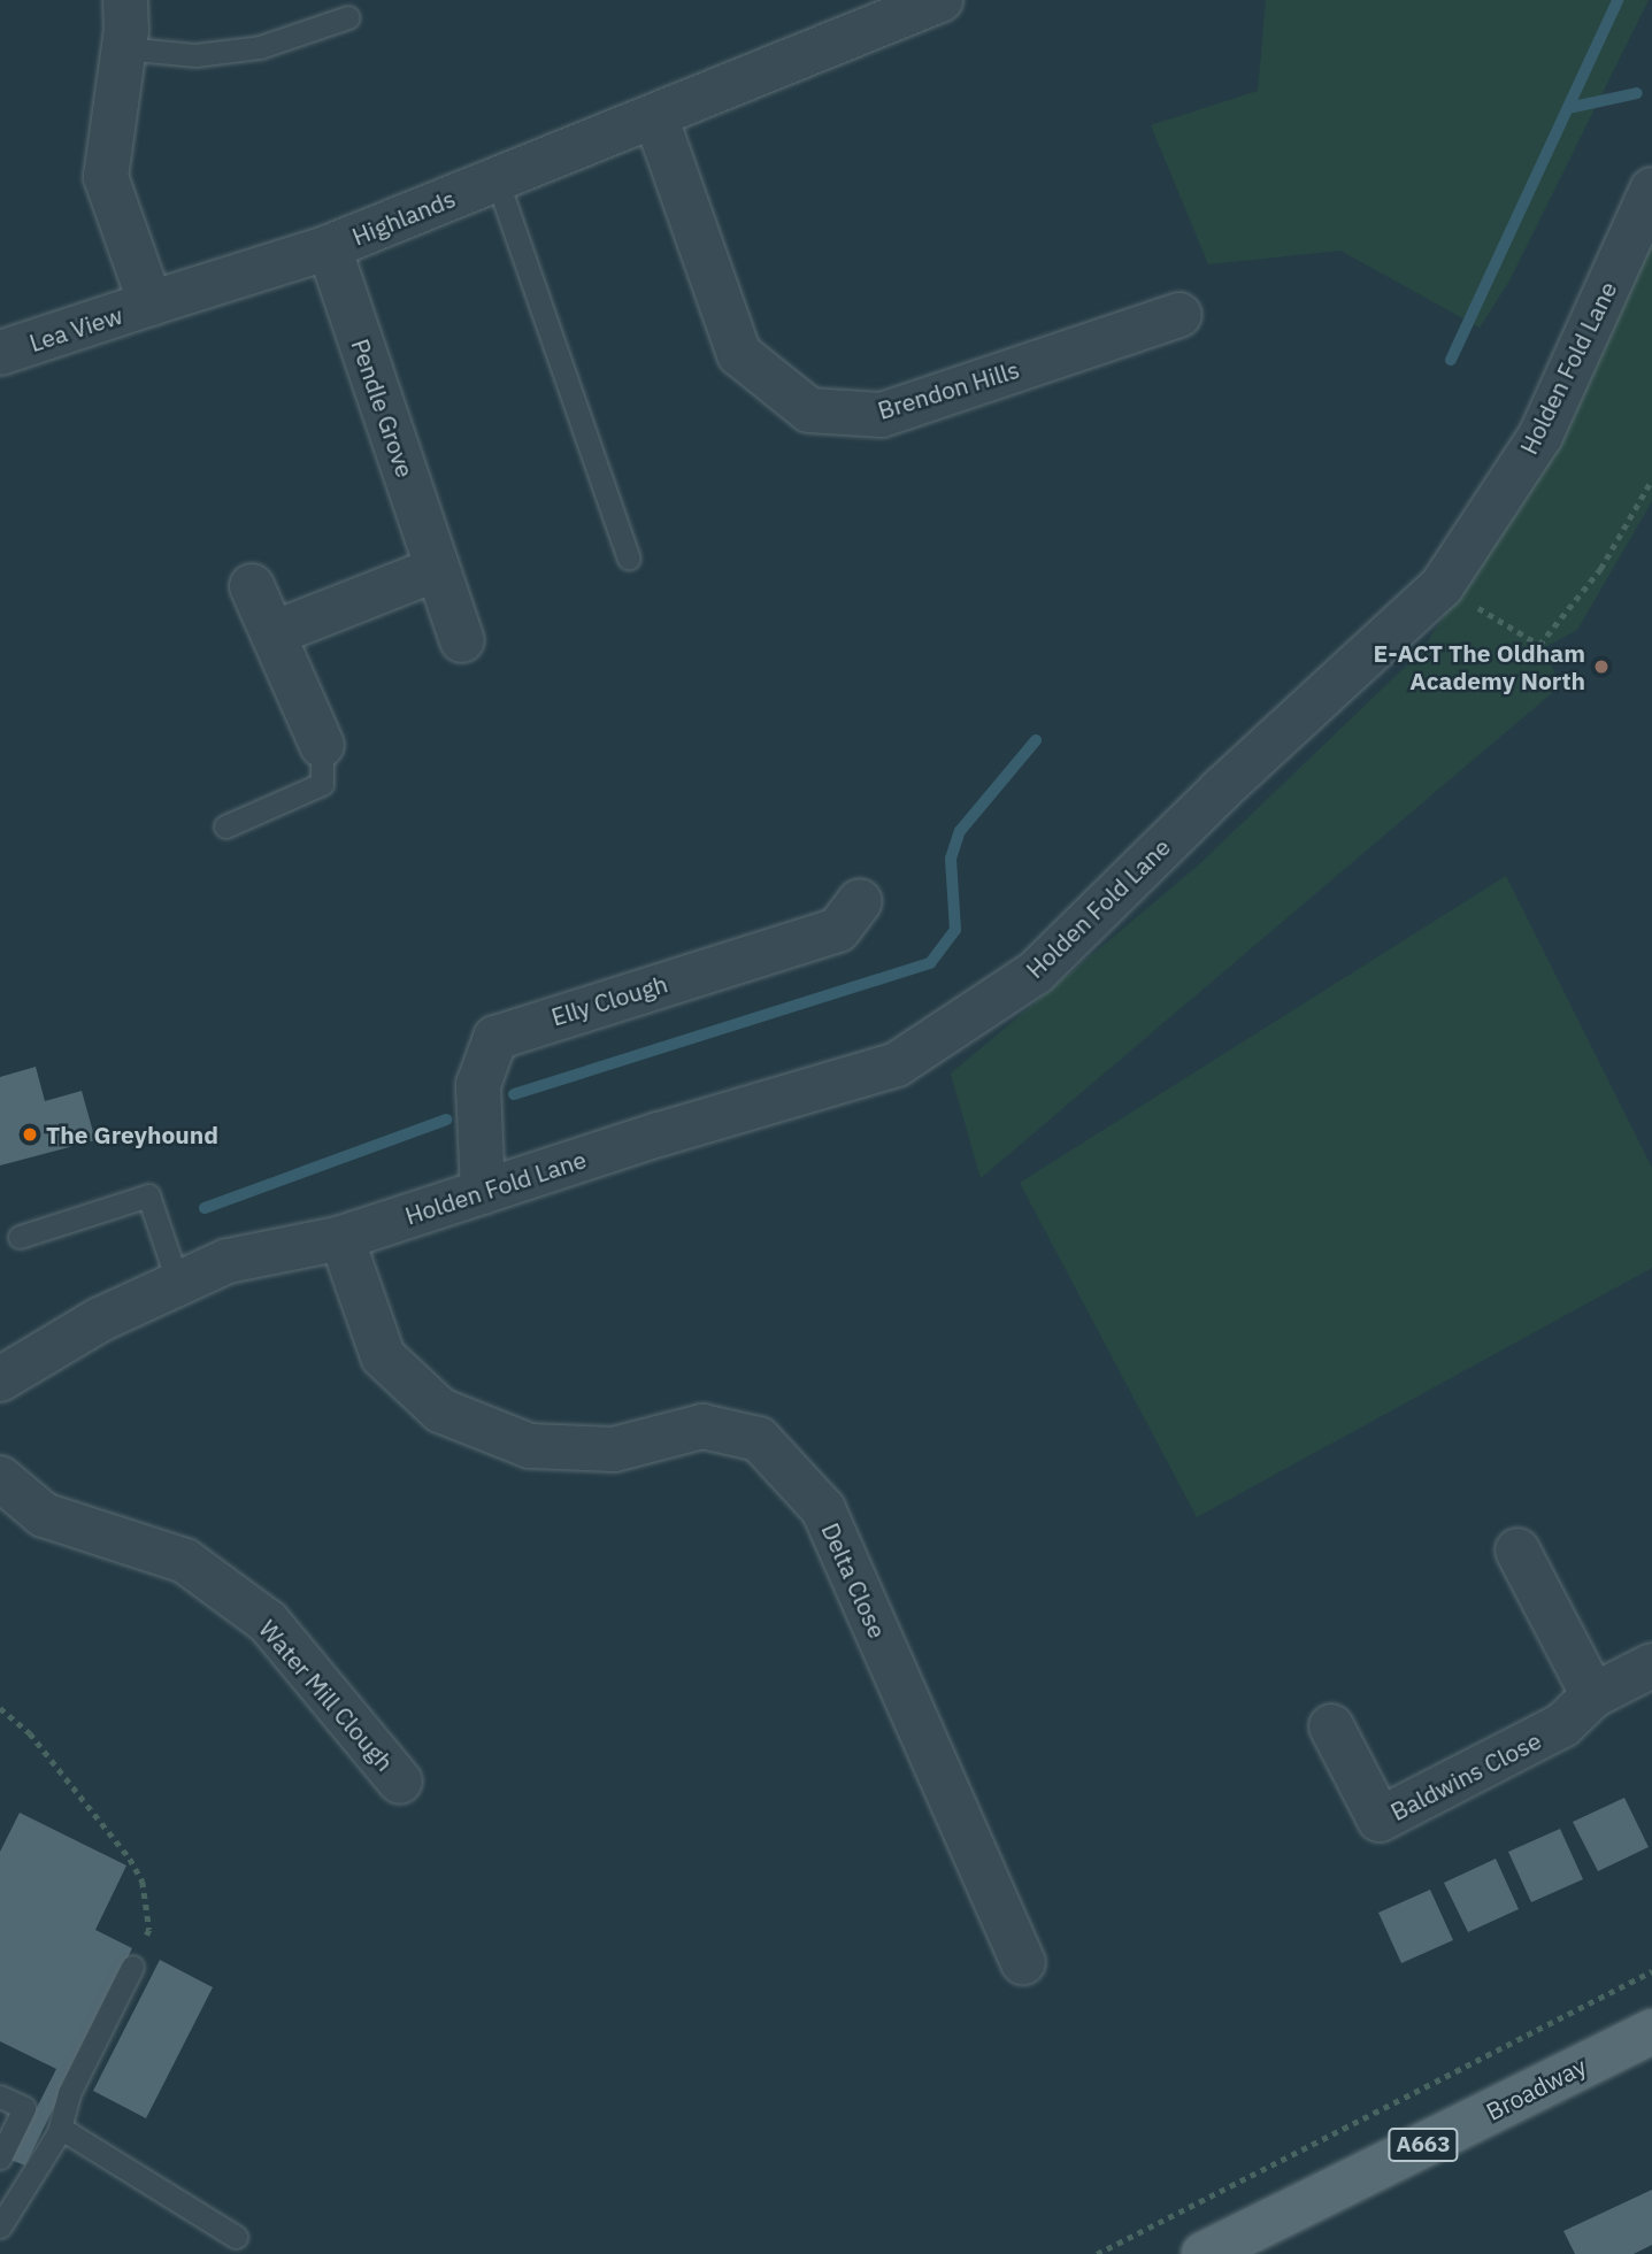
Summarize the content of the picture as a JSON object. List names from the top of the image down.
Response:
{
  "streets": {
    "main road": ["Broadway", "A663"],
    "street": [
      "Highlands",
      "Lea View",
      "Holden Fold Lane",
      "Brendon Hills",
      "Pendle Grove",
      "Elly Clough",
      "Delta Close",
      "Water Mill Clough",
      "Baldwins Close"
    ]
  },
  "crossings": [
    ["Highlands", "Lea View"],
    ["Highlands", "Brendon Hills"],
    ["Highlands", "Pendle Grove"],
    ["Holden Fold Lane", "Elly Clough"],
    ["Holden Fold Lane", "Delta Close"]
  ],
  "places": ["E-ACT The Oldham Academy North", "The Greyhound"]
}
